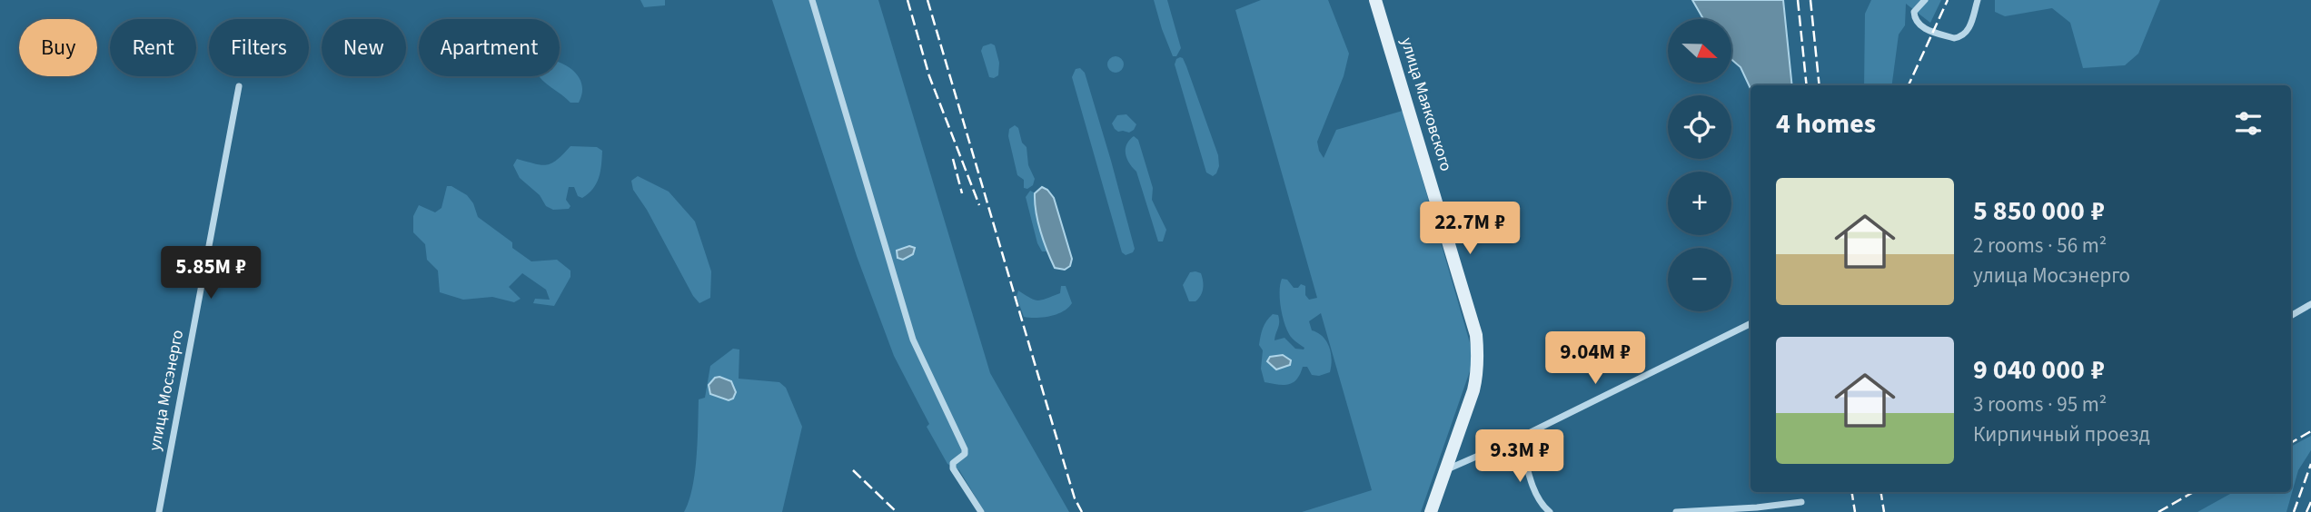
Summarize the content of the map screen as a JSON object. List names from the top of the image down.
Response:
{
  "streets": {
    "street": ["улица Маяковского", "улица Мосэнерго"]
  },
  "north": "right",
  "page": {
    "map_buttons": ["+", "−"],
    "chip": [
      "Buy",
      "Rent",
      "Filters",
      "New",
      "Apartment"
    ],
    "heading": "4 homes",
    "list": [
      {
        "name": "5 850 000 ₽",
        "note": "2 rooms · 56 m² · улица Мосэнерго"
      },
      {
        "name": "9 040 000 ₽",
        "note": "3 rooms · 95 m² · Кирпичный проезд"
      }
    ],
    "price": [
      "22.7M ₽",
      "5.85M ₽",
      "9.04M ₽",
      "9.3M ₽"
    ]
  }
}
